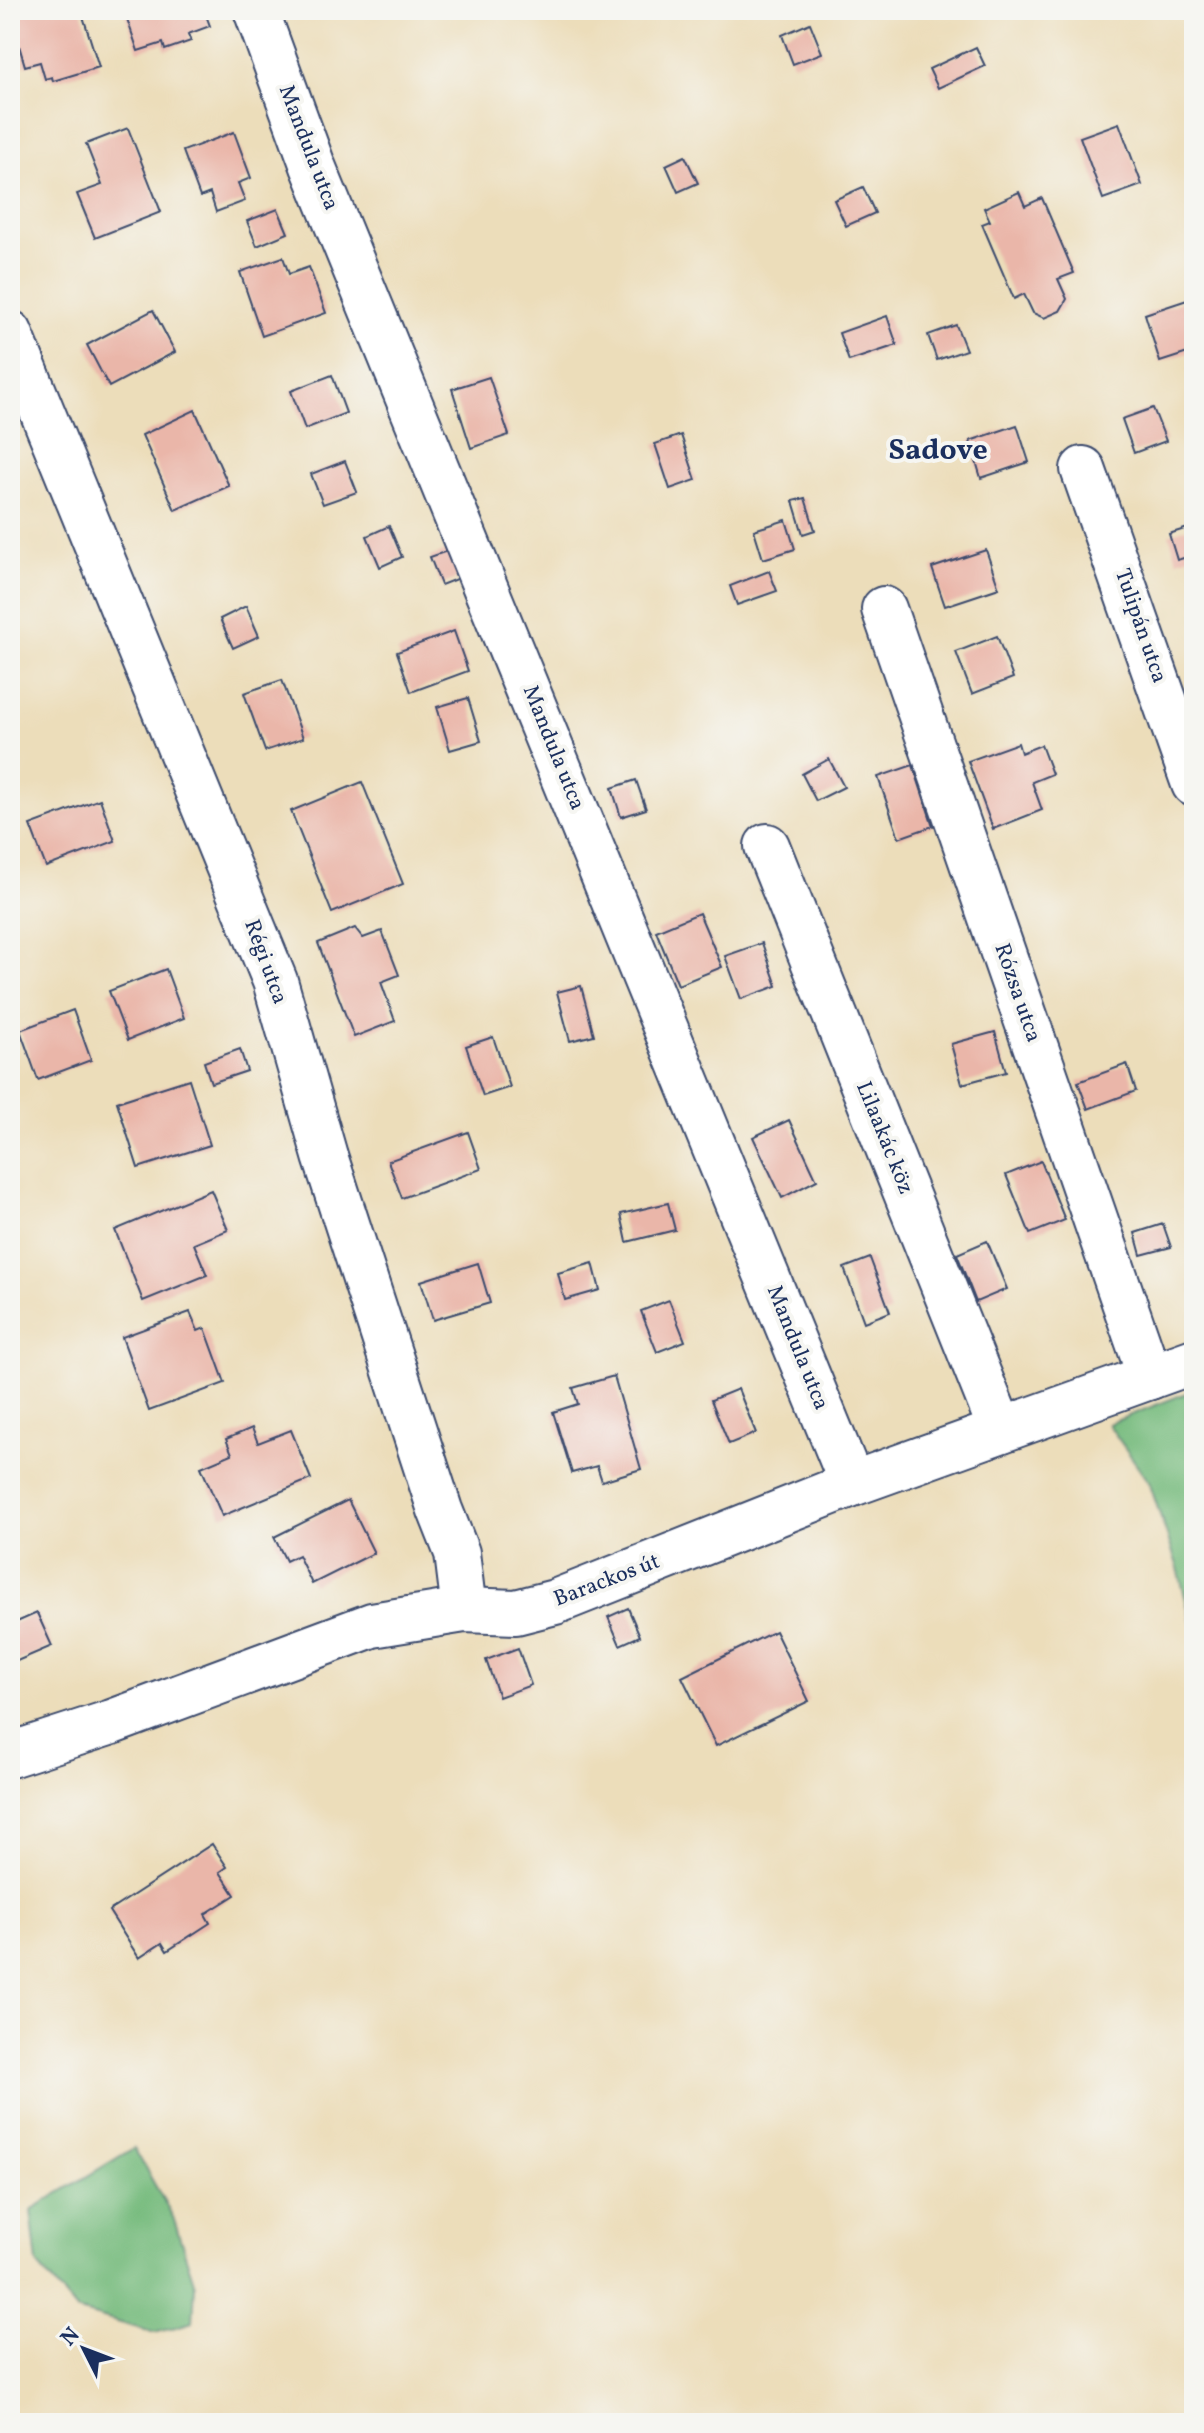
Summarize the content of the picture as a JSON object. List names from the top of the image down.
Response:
{
  "streets": {
    "street": [
      "Mandula utca",
      "Tulipán utca",
      "Régi utca",
      "Rózsa utca",
      "Lilaakác köz",
      "Barackos út"
    ]
  },
  "crossings": [
    ["Mandula utca", "Barackos út"],
    ["Régi utca", "Barackos út"],
    ["Rózsa utca", "Barackos út"],
    ["Lilaakác köz", "Barackos út"]
  ],
  "districts": ["Sadove"],
  "north": "top left"
}
